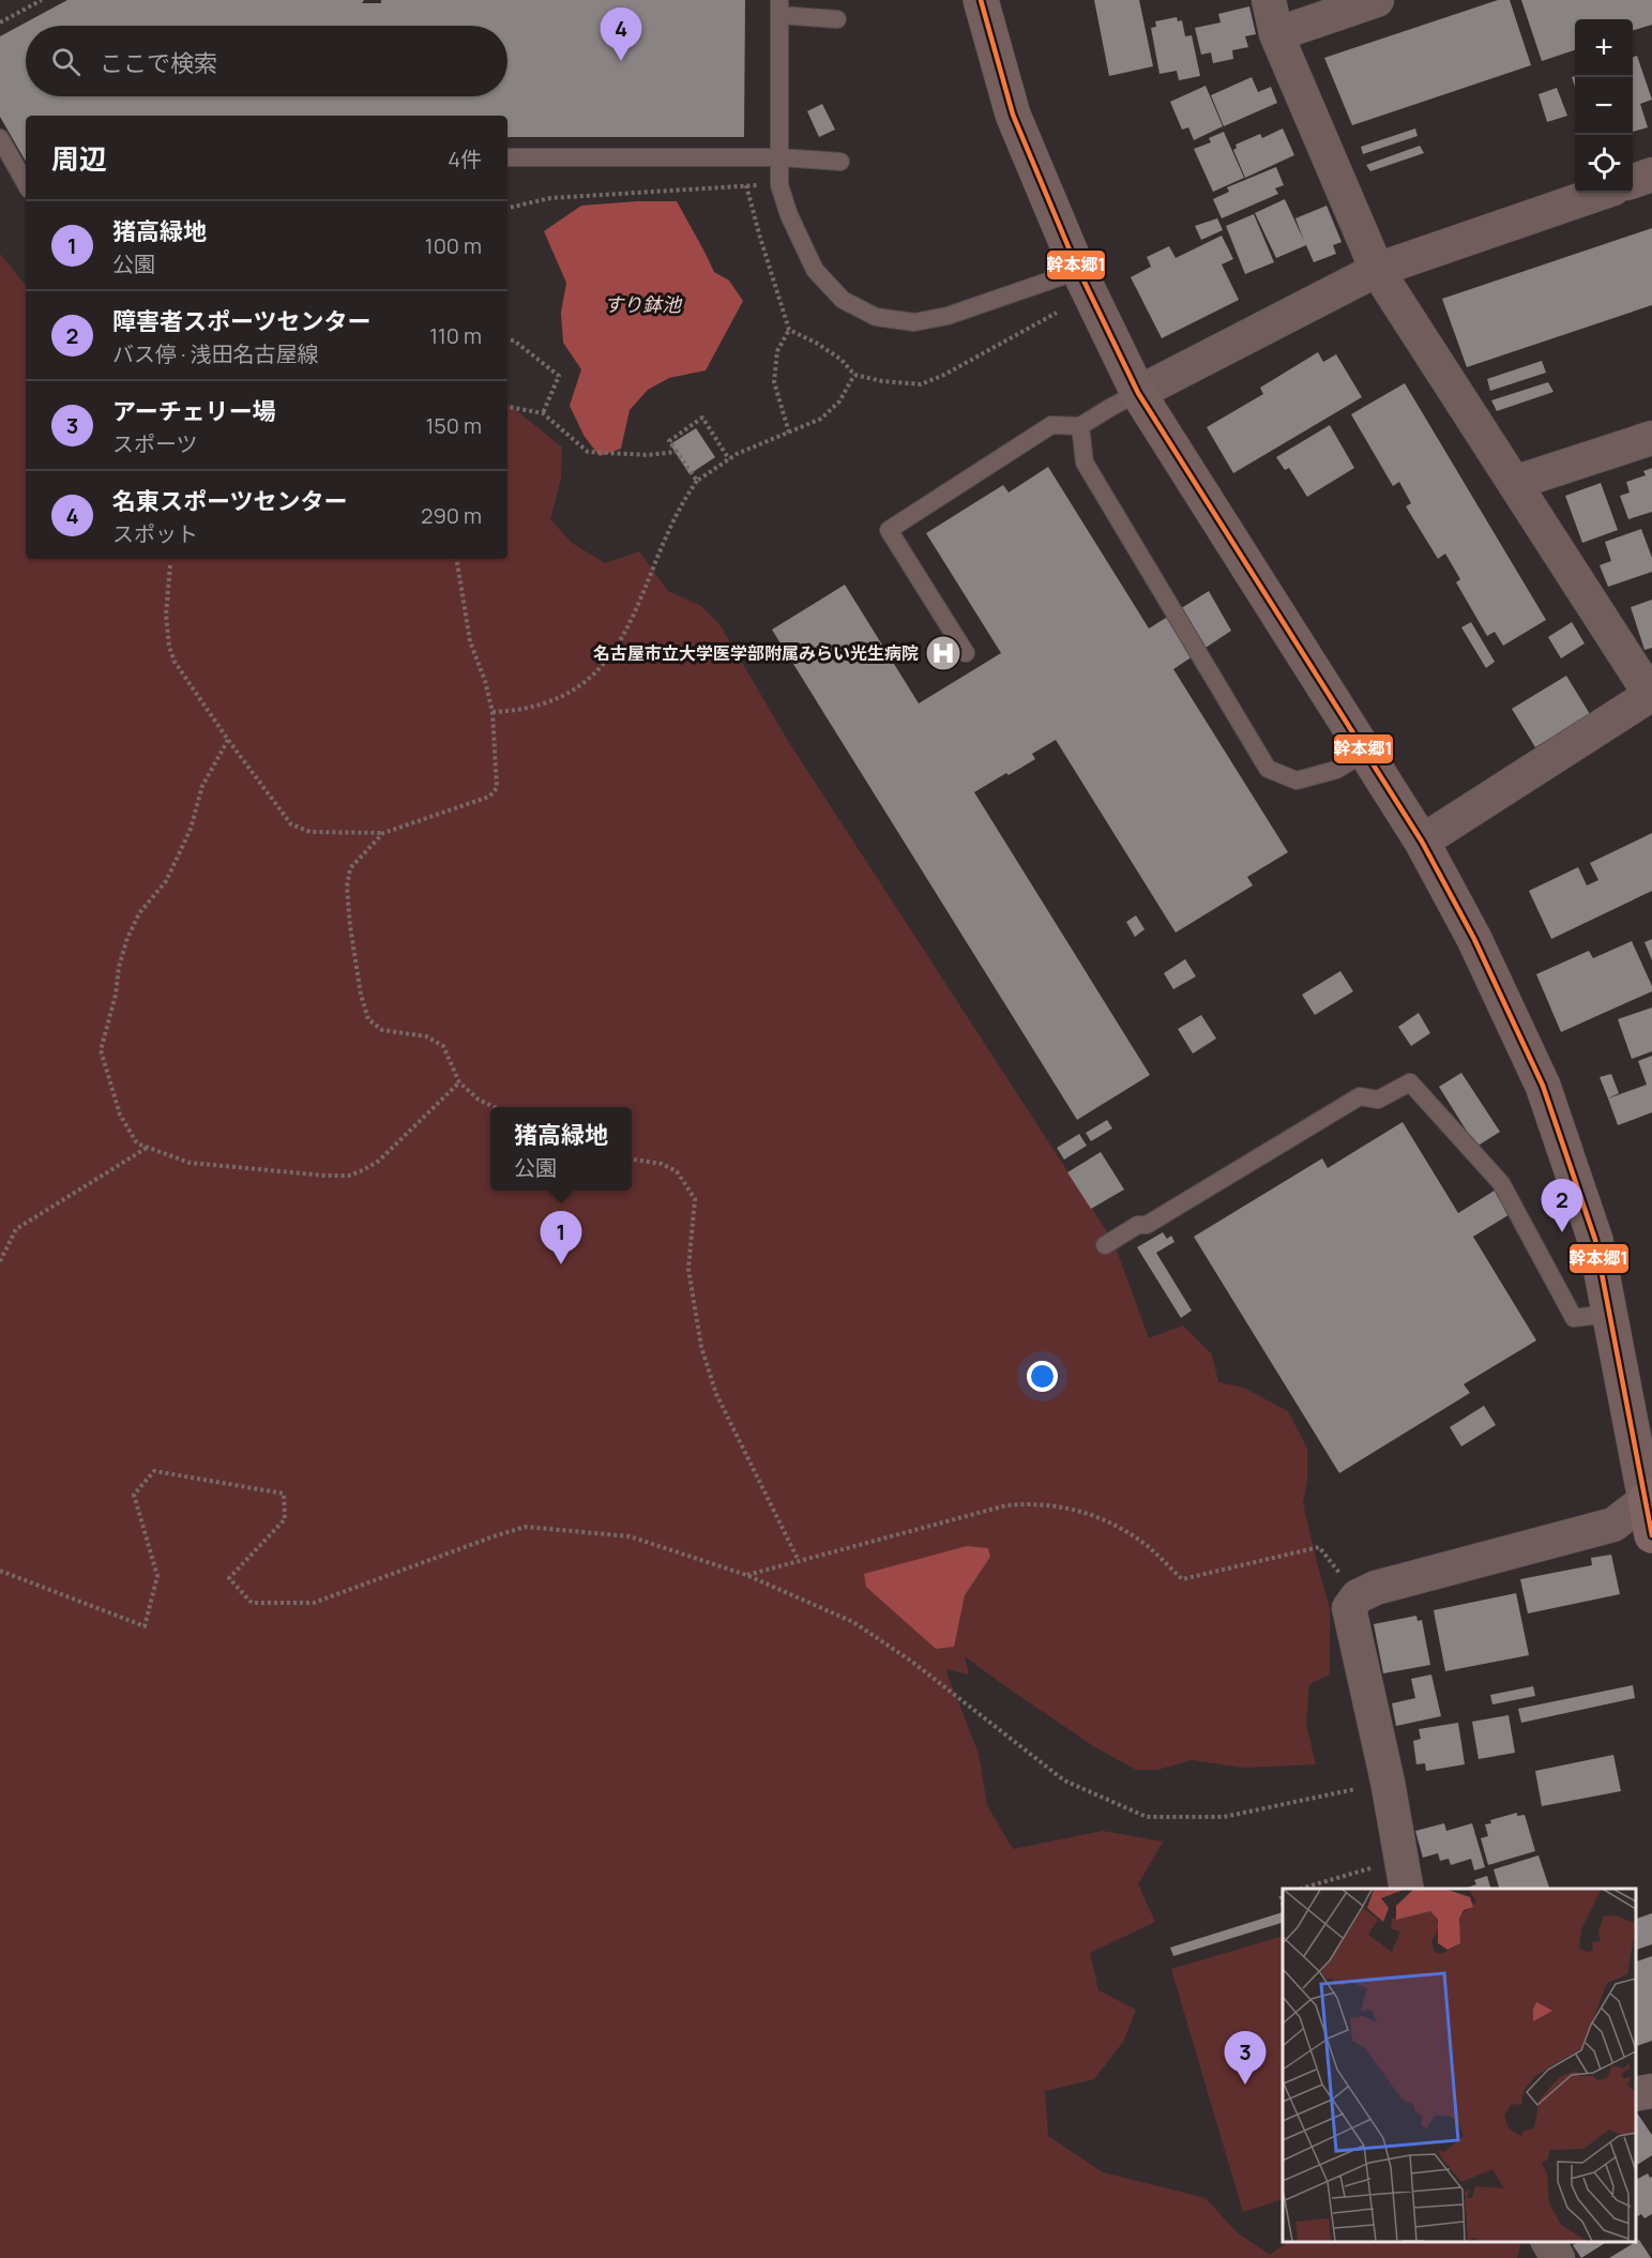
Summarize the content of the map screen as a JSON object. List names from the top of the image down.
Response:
{
  "water": ["すり鉢池"],
  "places": {
    "hospital": ["名古屋市立大学医学部附属みらい光生病院"]
  },
  "lines": ["transit line 幹本郷1"],
  "page": {
    "pins": [
      "4",
      "2",
      "1",
      "3"
    ],
    "map_buttons": ["+", "−"],
    "search": "ここで検索",
    "heading": ["周辺", "4件"],
    "list": [
      {
        "mark": "1",
        "name": "猪高緑地",
        "note": "公園",
        "value": "100 m"
      },
      {
        "mark": "2",
        "name": "障害者スポーツセンター",
        "note": "バス停 · 浅田名古屋線",
        "value": "110 m"
      },
      {
        "mark": "3",
        "name": "アーチェリー場",
        "note": "スポーツ",
        "value": "150 m"
      },
      {
        "mark": "4",
        "name": "名東スポーツセンター",
        "note": "スポット",
        "value": "290 m"
      }
    ],
    "popup": ["猪高緑地", "公園"]
  }
}
